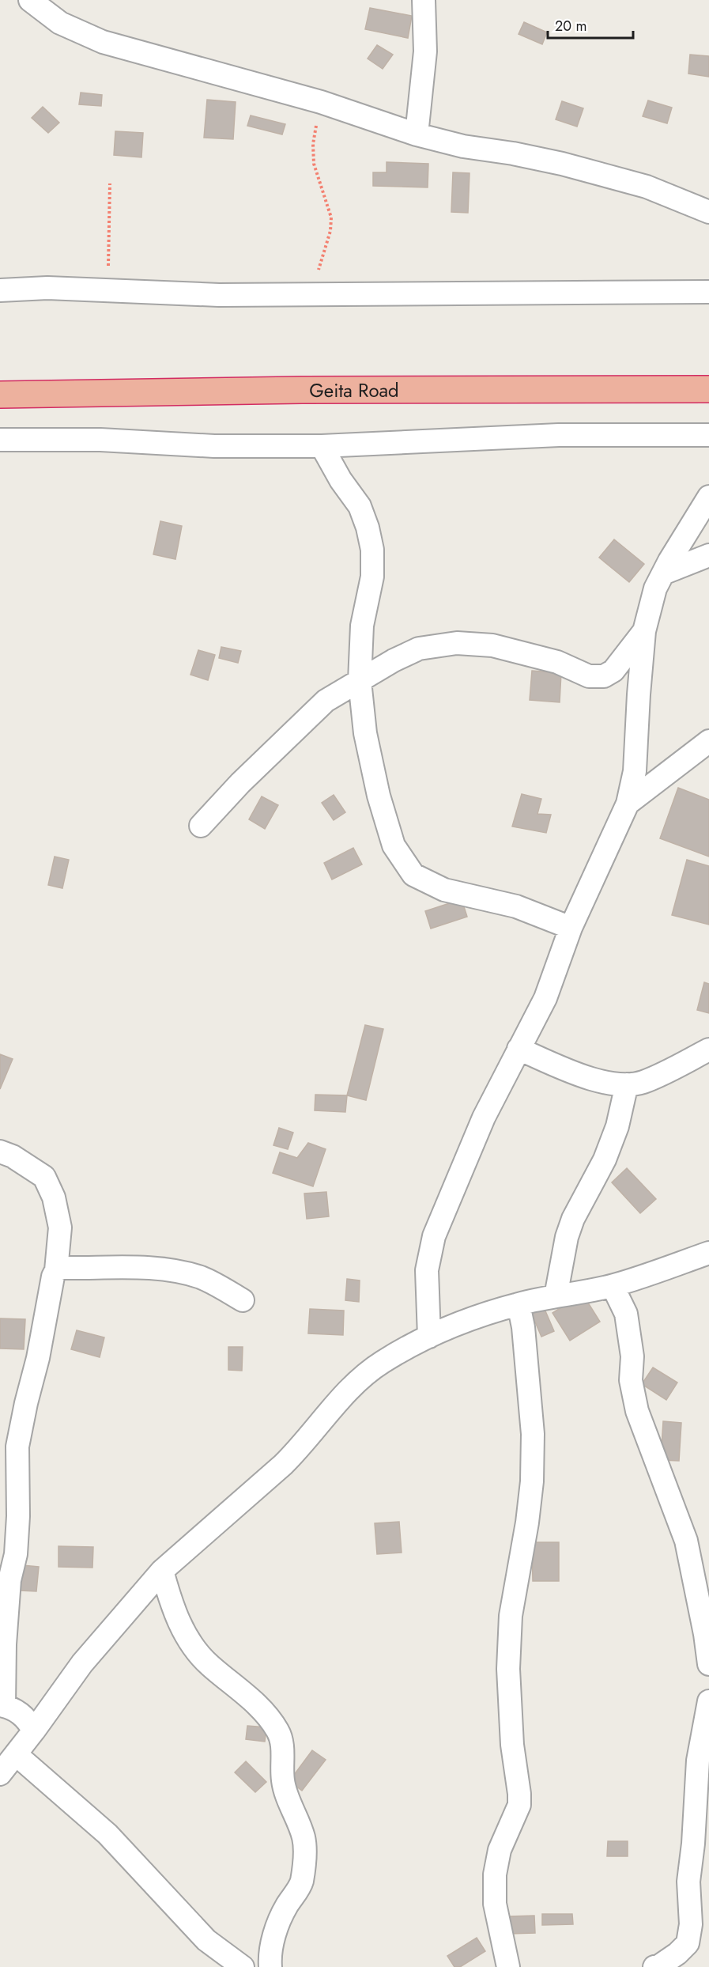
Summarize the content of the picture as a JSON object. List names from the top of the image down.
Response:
{
  "streets": {
    "highway": ["Geita Road"]
  },
  "scale_bar": "20 m"
}
